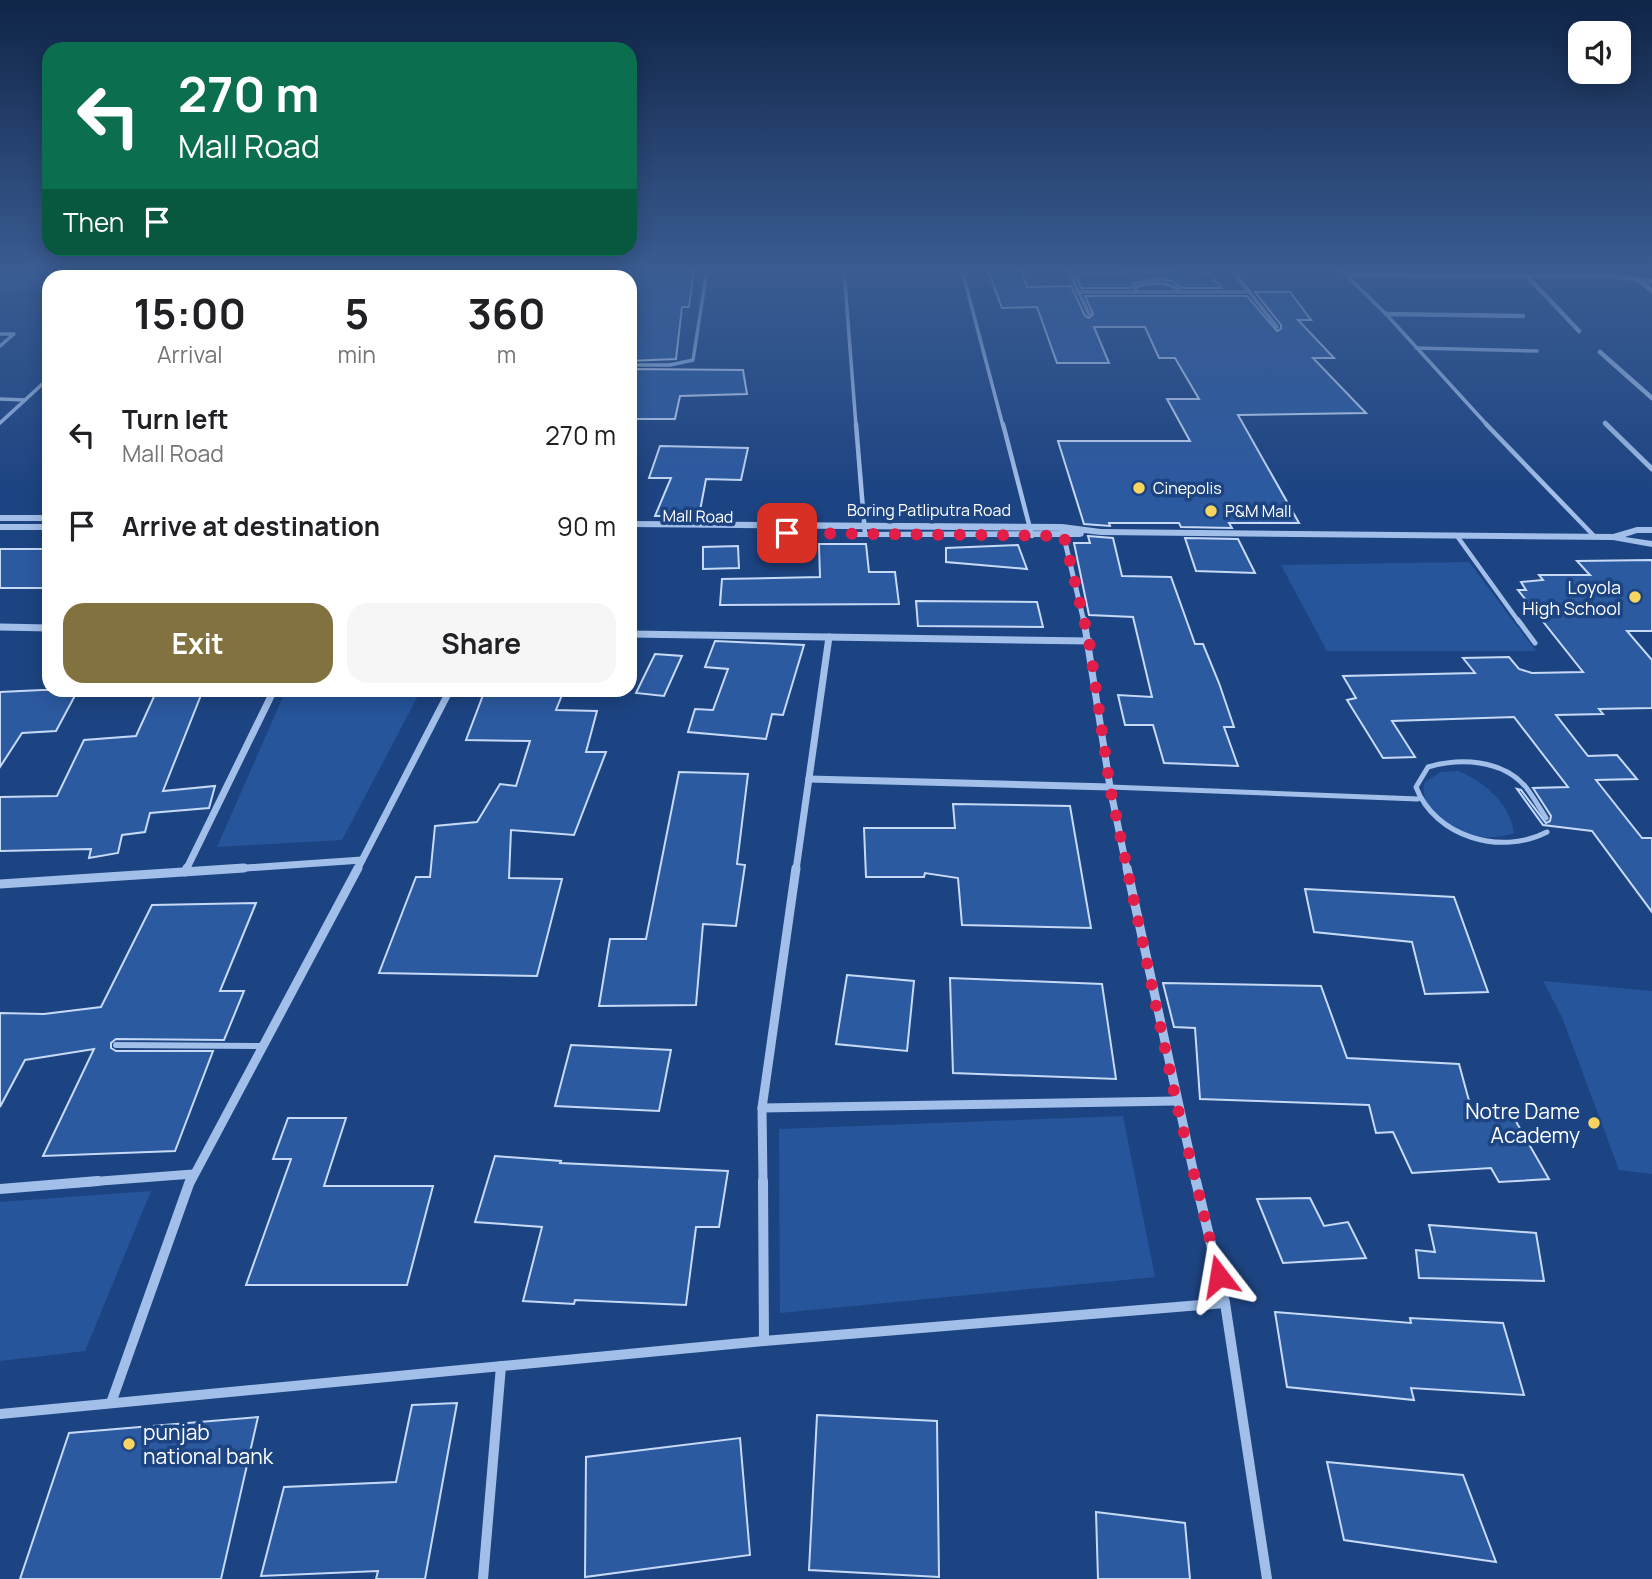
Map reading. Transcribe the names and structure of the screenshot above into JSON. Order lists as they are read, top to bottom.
{
  "streets": {
    "street": ["Mall Road"]
  },
  "places": [
    "Cinepolis",
    "P&M Mall",
    "Loyola High School",
    "Notre Dame Academy",
    "punjab national bank"
  ],
  "page": {
    "turn": ["270 m", "Mall Road"],
    "then": "Then",
    "eta": [
      "15:00",
      "Arrival",
      "5",
      "min",
      "360",
      "m"
    ],
    "list": [
      {
        "name": "Turn left",
        "note": "Mall Road",
        "value": "270 m"
      },
      {
        "name": "Arrive at destination",
        "value": "90 m"
      }
    ],
    "buttons": ["Exit", "Share"]
  }
}
